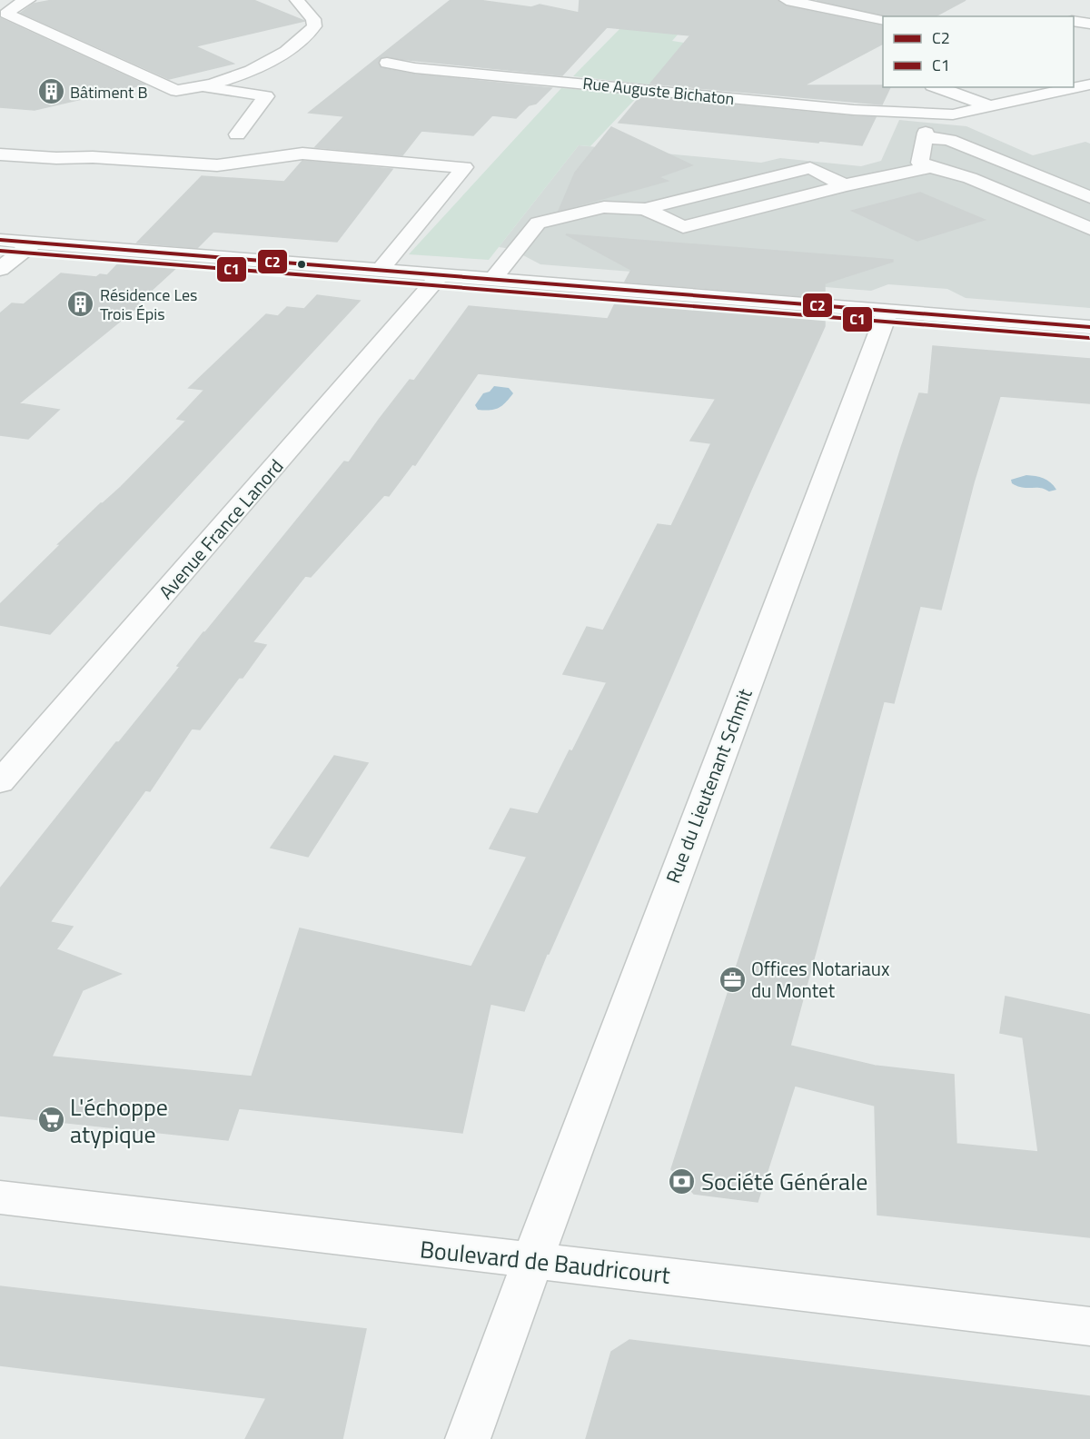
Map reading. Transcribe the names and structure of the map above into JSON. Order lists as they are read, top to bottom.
{
  "streets": {
    "street": [
      "Rue Auguste Bichaton",
      "Avenue France Lanord",
      "Rue du Lieutenant Schmit",
      "Boulevard de Baudricourt"
    ]
  },
  "crossings": [
    ["Rue du Lieutenant Schmit", "Boulevard de Baudricourt"]
  ],
  "places": {
    "building": ["Bâtiment B", "Résidence Les Trois Épis"],
    "office": ["Offices Notariaux du Montet"],
    "supermarket": ["L'échoppe atypique"],
    "bank": ["Société Générale"]
  },
  "lines": ["transit line C2", "transit line C1"],
  "legend": ["C2", "C1"]
}
